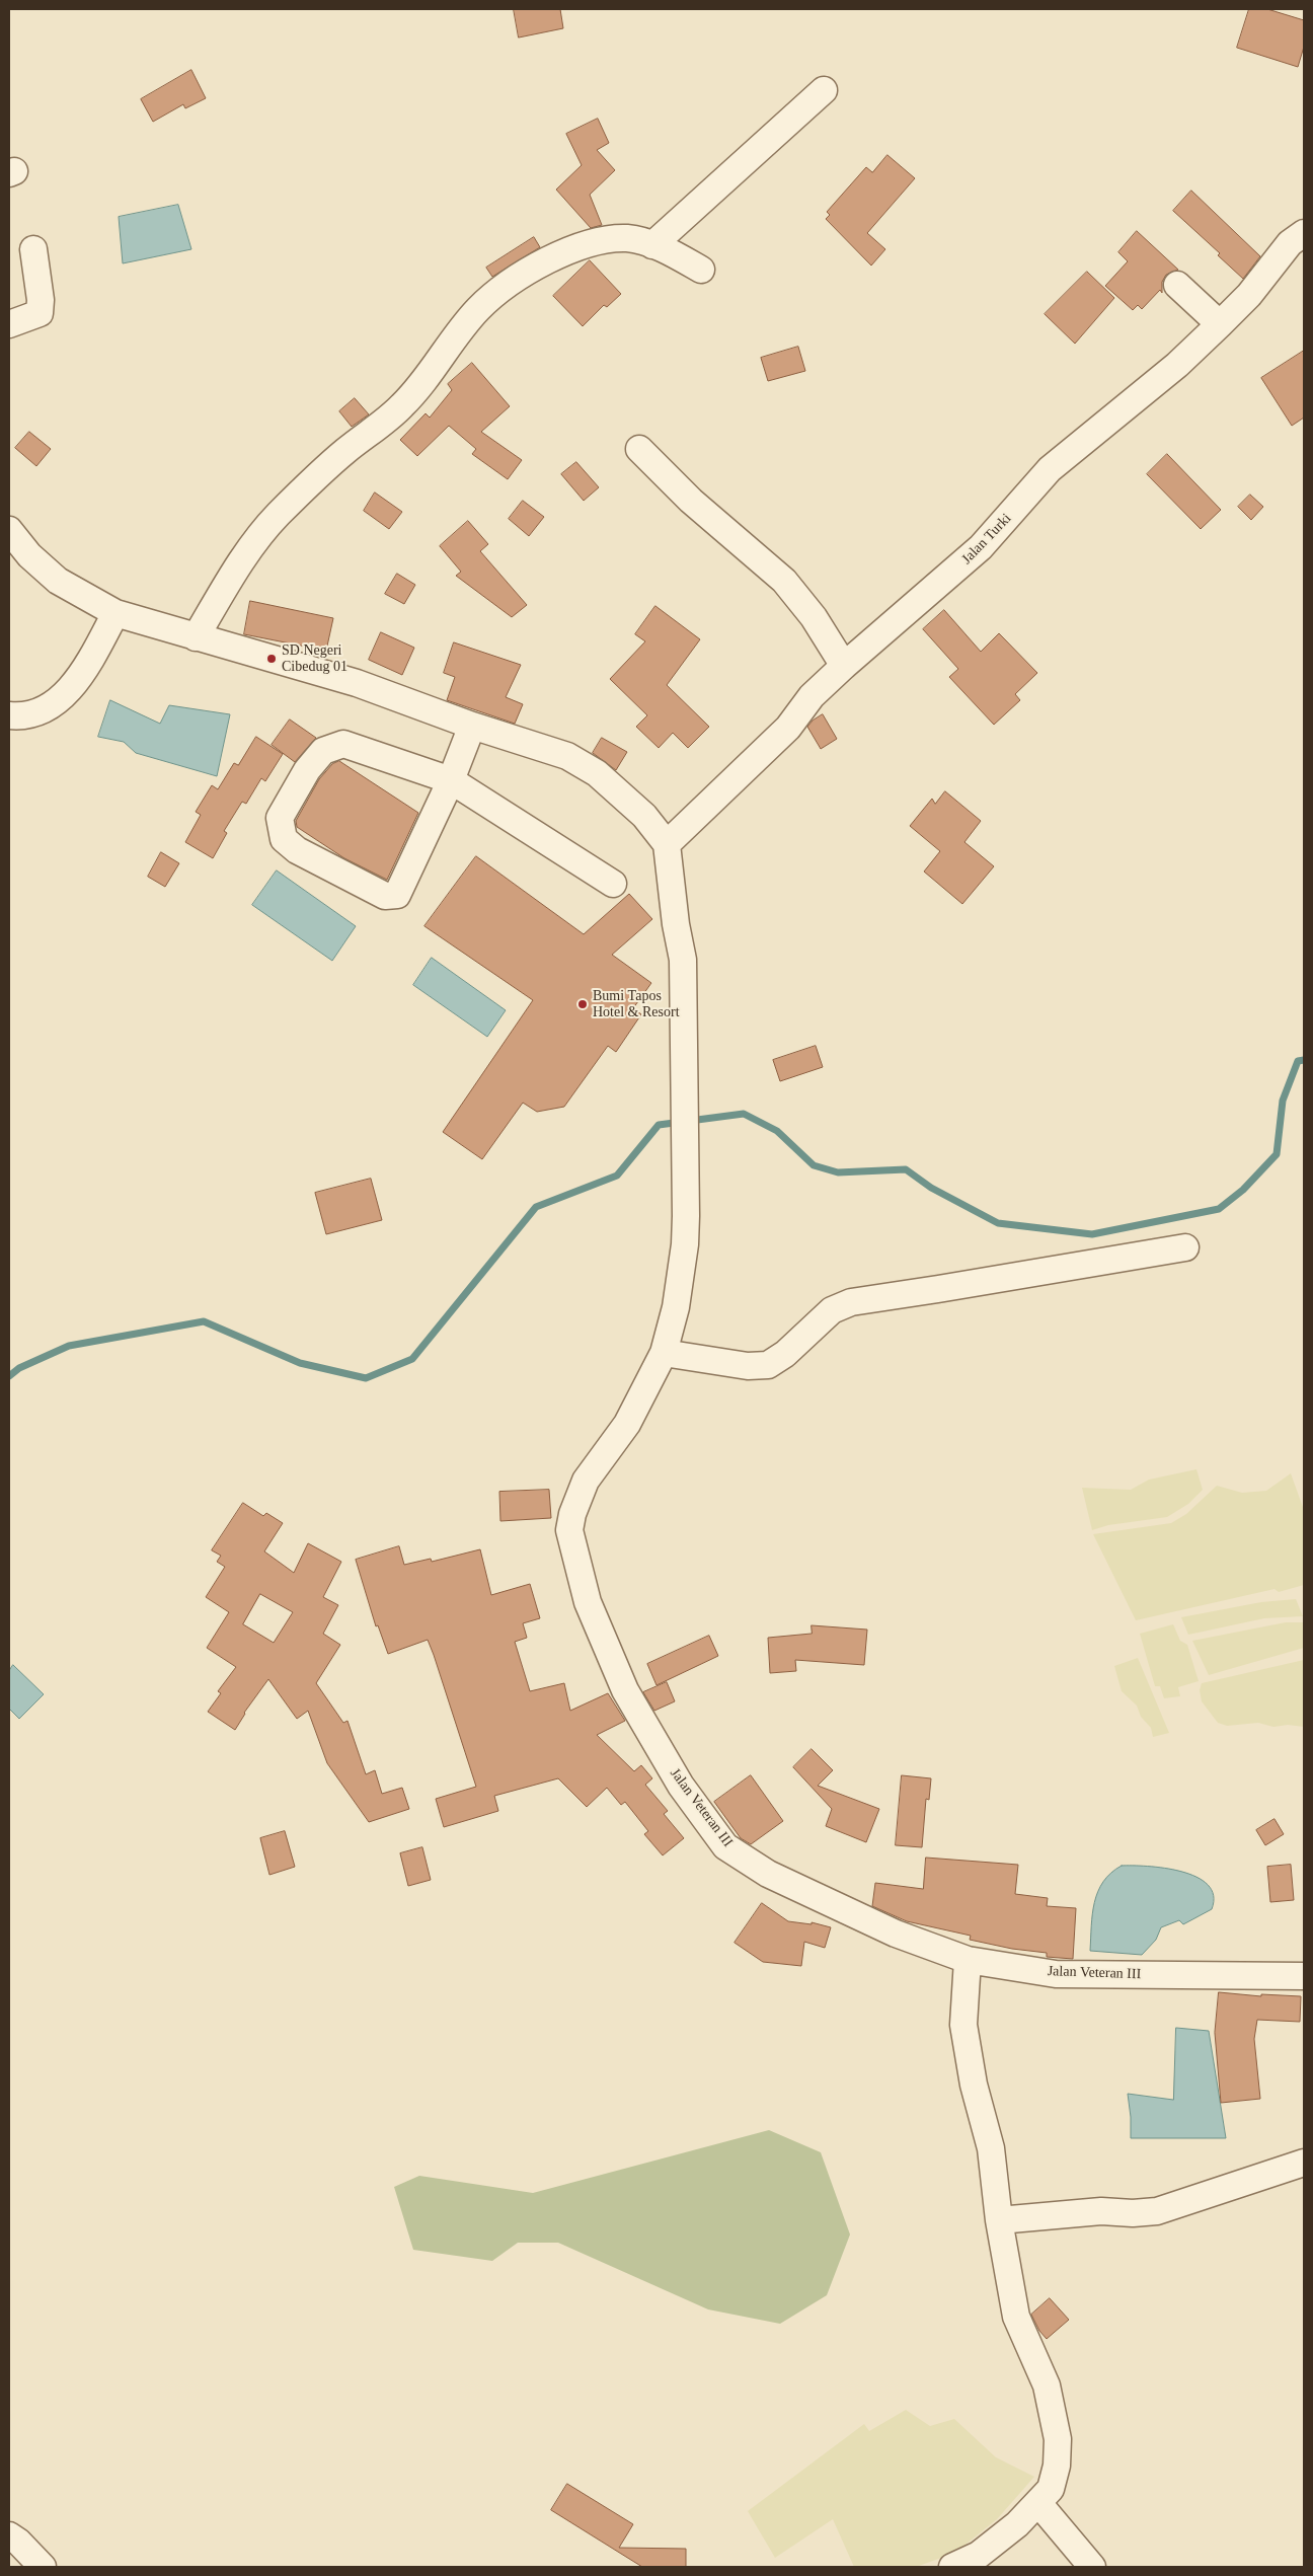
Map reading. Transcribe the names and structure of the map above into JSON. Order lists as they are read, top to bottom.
{
  "streets": {
    "street": ["Jalan Turki", "Jalan Veteran III"]
  },
  "crossings": [
    ["Jalan Turki", "Jalan Veteran III"]
  ],
  "places": ["SD Negeri Cibedug 01", "Bumi Tapos Hotel & Resort"]
}
